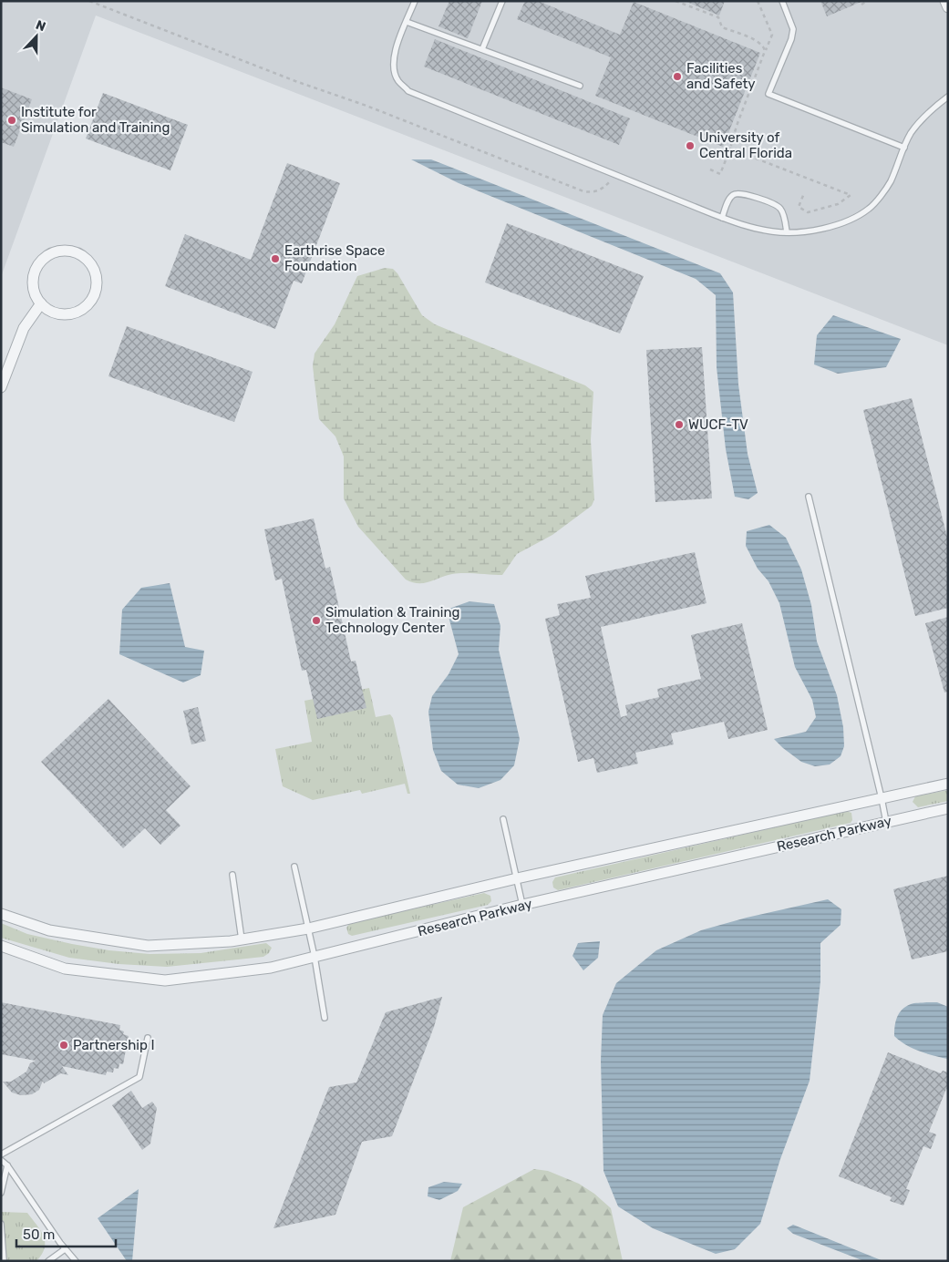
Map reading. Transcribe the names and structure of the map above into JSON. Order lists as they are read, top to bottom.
{
  "streets": {
    "street": ["Research Parkway"]
  },
  "places": [
    "Facilities and Safety",
    "Institute for Simulation and Training",
    "University of Central Florida",
    "Earthrise Space Foundation",
    "WUCF-TV",
    "Simulation & Training Technology Center",
    "Partnership I"
  ],
  "scale_bar": "50 m",
  "north": "top"
}
